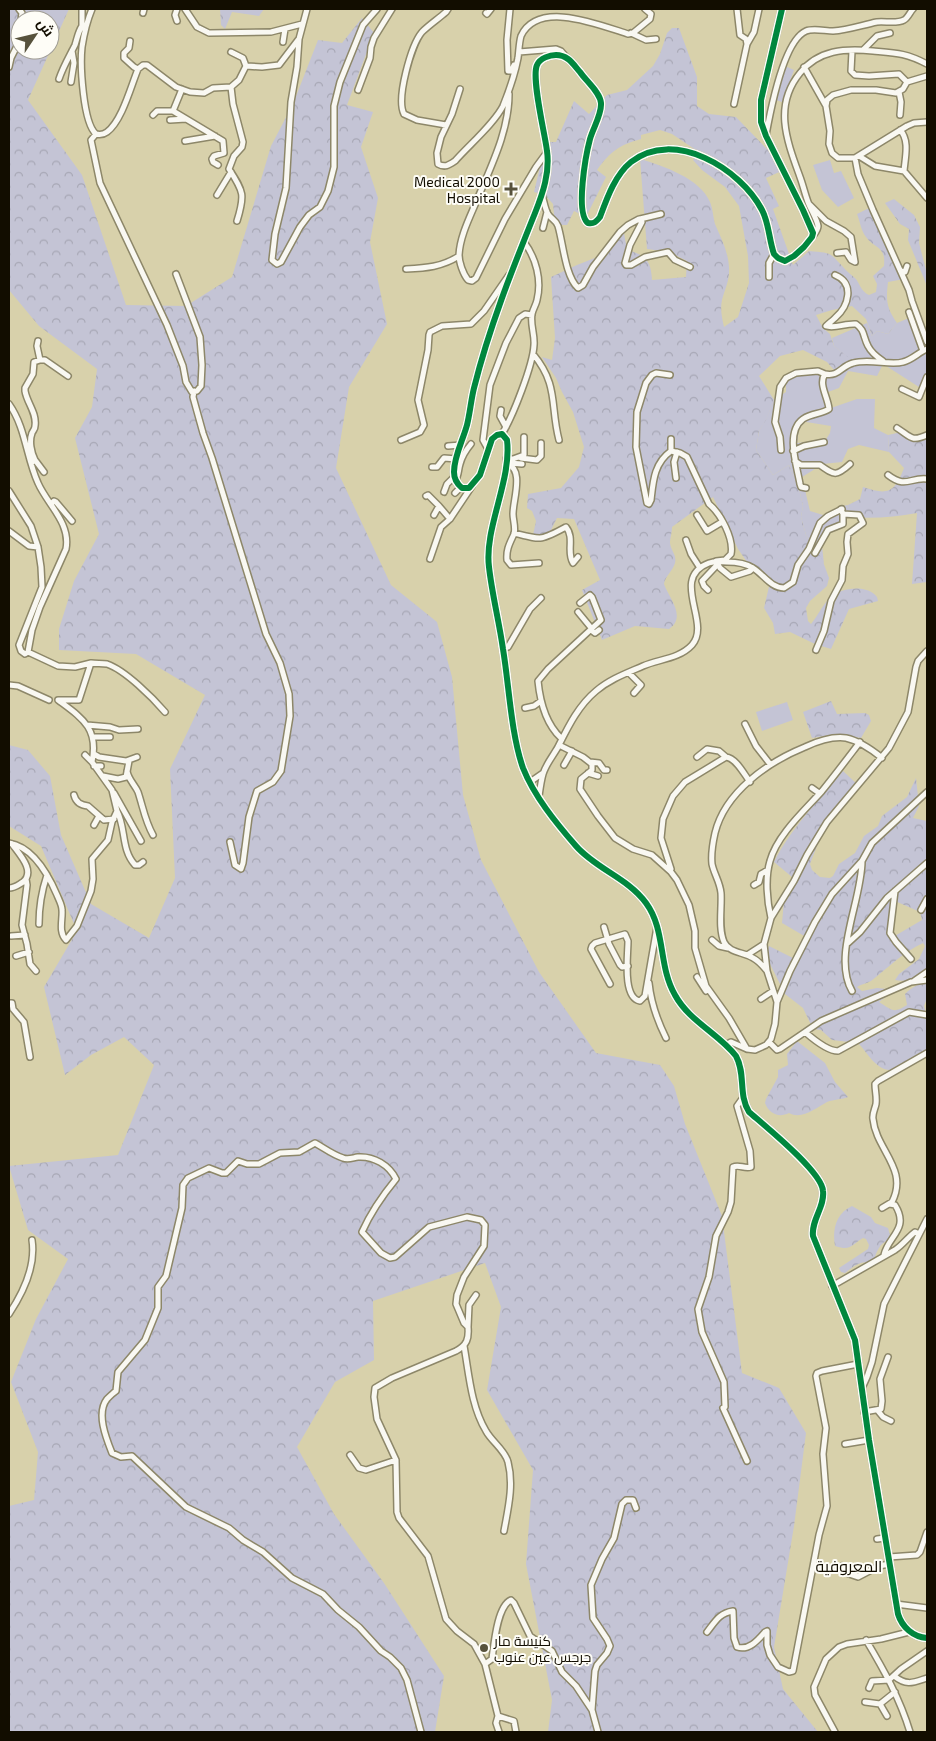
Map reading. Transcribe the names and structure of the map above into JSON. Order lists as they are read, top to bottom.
{
  "districts": ["المعروفية"],
  "places": {
    "health": ["Medical 2000 Hospital"],
    "other": ["كنيسة مار جرجس عين عنوب"]
  },
  "north": "top right"
}
